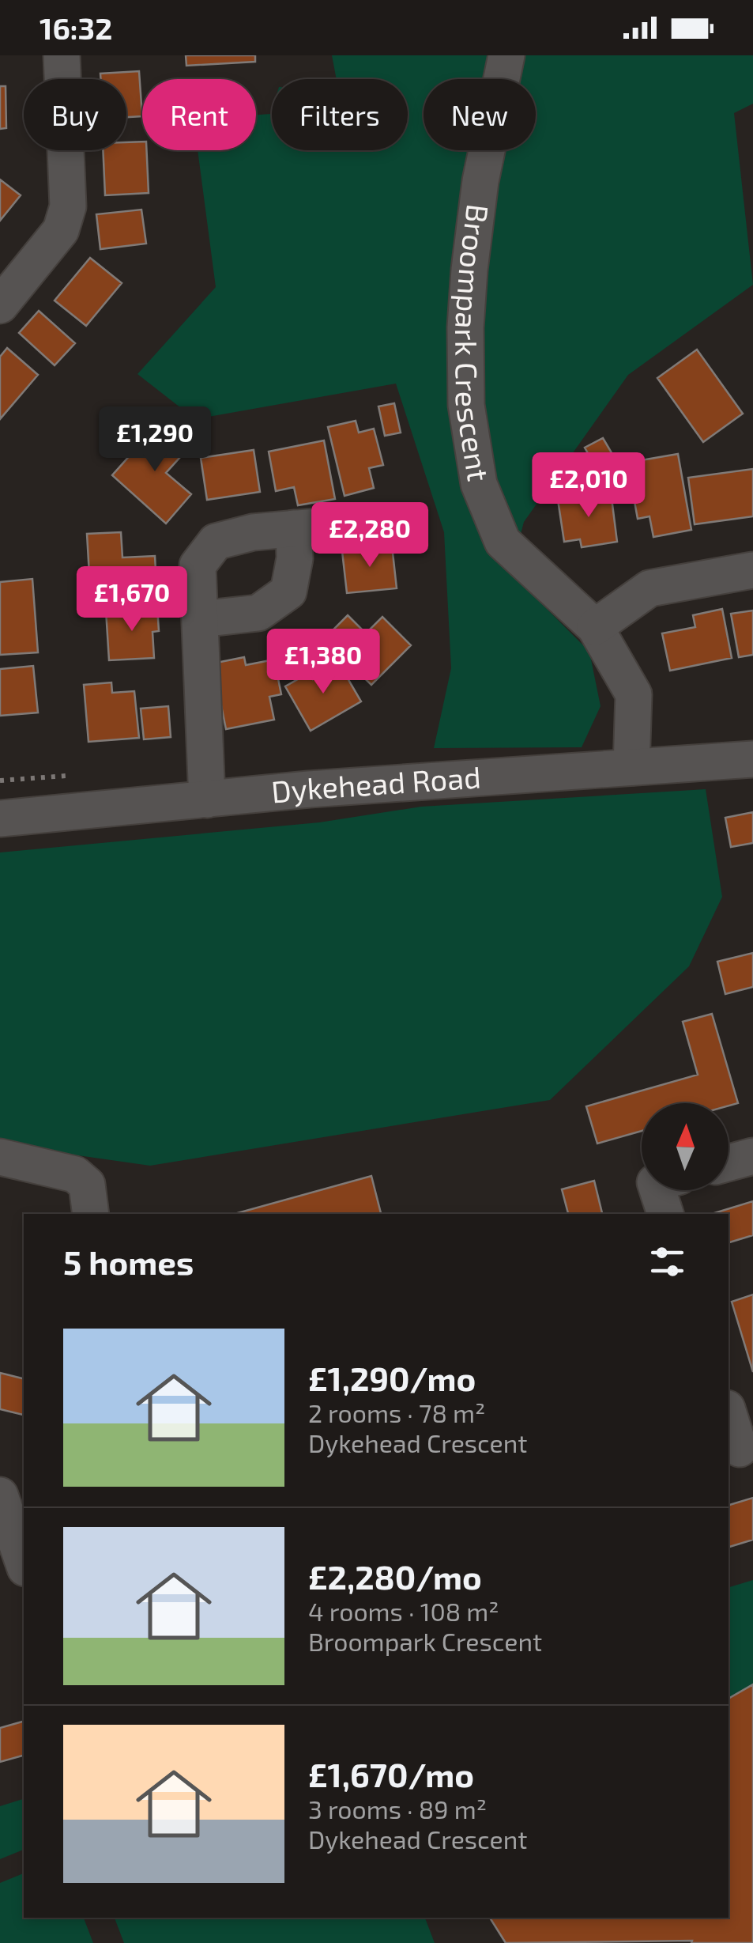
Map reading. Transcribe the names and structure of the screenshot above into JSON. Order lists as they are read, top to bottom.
{
  "streets": {
    "street": ["Broompark Crescent", "Dykehead Road"]
  },
  "crossings": [
    ["Broompark Crescent", "Dykehead Road"]
  ],
  "north": "top",
  "page": {
    "status": "16:32",
    "chip": [
      "Buy",
      "Rent",
      "Filters",
      "New"
    ],
    "price": [
      "£1,290",
      "£2,010",
      "£2,280",
      "£1,670",
      "£1,380"
    ],
    "heading": "5 homes",
    "list": [
      {
        "name": "£1,290/mo",
        "note": "2 rooms · 78 m² · Dykehead Crescent"
      },
      {
        "name": "£2,280/mo",
        "note": "4 rooms · 108 m² · Broompark Crescent"
      },
      {
        "name": "£1,670/mo",
        "note": "3 rooms · 89 m² · Dykehead Crescent"
      }
    ]
  }
}
